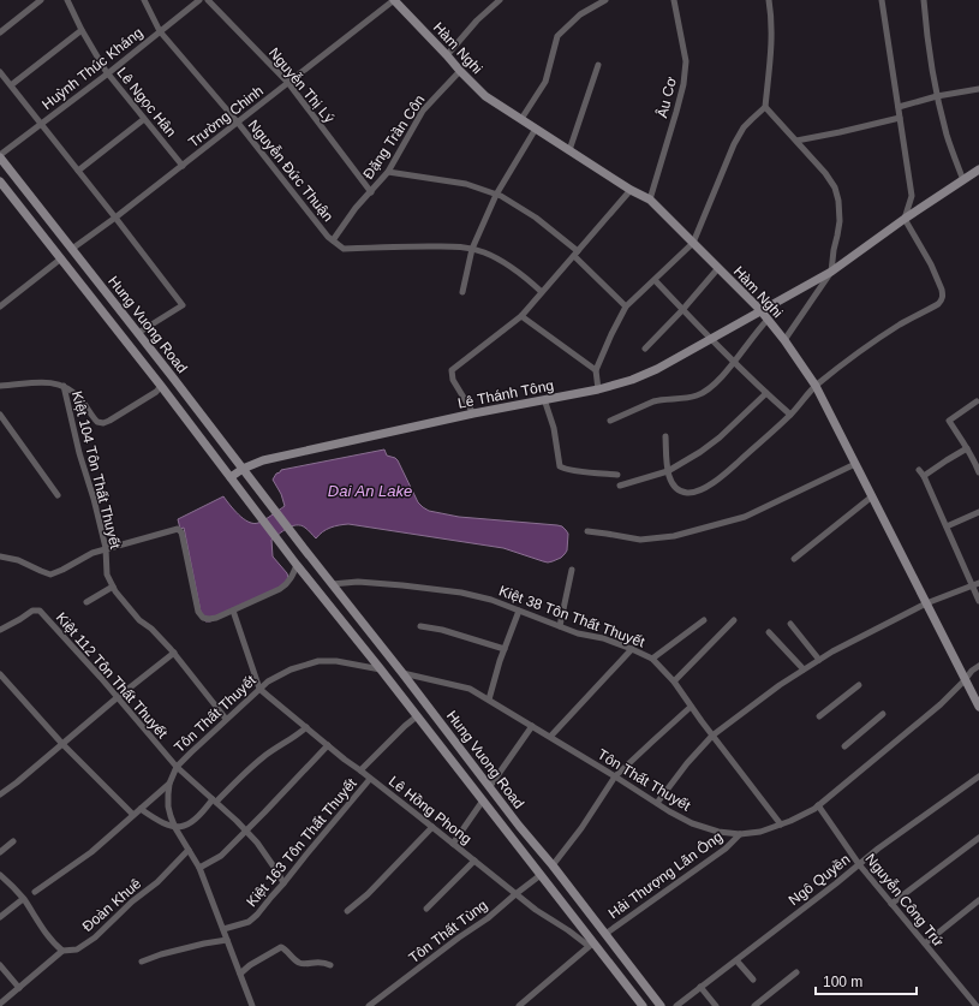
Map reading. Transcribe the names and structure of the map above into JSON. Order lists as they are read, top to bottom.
{
  "streets": {
    "main road": ["Hàm Nghi", "Hung Vuong Road", "Lê Thánh Tông"],
    "street": [
      "Huỳnh Thúc Kháng",
      "Nguyễn Thị Lý",
      "Âu Cơ",
      "Lê Ngọc Hân",
      "Trường Chinh",
      "Đặng Trần Côn",
      "Nguyễn Đức Thuận",
      "Kiệt 104 Tôn Thất Thuyết",
      "Kiệt 38 Tôn Thất Thuyết",
      "Kiệt 112 Tôn Thất Thuyết",
      "Tôn Thất Thuyết",
      "Lê Hồng Phong",
      "Kiệt 163 Tôn Thất Thuyết",
      "Hải Thượng Lãn Ông",
      "Ngô Quyền",
      "Nguyễn Công Trứ",
      "Đoàn Khuê",
      "Tôn Thất Tùng"
    ]
  },
  "crossings": [
    ["Hàm Nghi", "Âu Cơ"],
    ["Hàm Nghi", "Trường Chinh"],
    ["Hàm Nghi", "Đặng Trần Côn"],
    ["Hàm Nghi", "Lê Thánh Tông"],
    ["Hàm Nghi", "Tôn Thất Thuyết"],
    ["Huỳnh Thúc Kháng", "Lê Ngọc Hân"],
    ["Huỳnh Thúc Kháng", "Nguyễn Đức Thuận"],
    ["Huỳnh Thúc Kháng", "Hung Vuong Road"],
    ["Nguyễn Thị Lý", "Trường Chinh"],
    ["Nguyễn Thị Lý", "Đặng Trần Côn"],
    ["Lê Ngọc Hân", "Trường Chinh"],
    ["Trường Chinh", "Nguyễn Đức Thuận"],
    ["Trường Chinh", "Hung Vuong Road"],
    ["Đặng Trần Côn", "Nguyễn Đức Thuận"],
    ["Hung Vuong Road", "Lê Thánh Tông"],
    ["Hung Vuong Road", "Kiệt 38 Tôn Thất Thuyết"],
    ["Hung Vuong Road", "Tôn Thất Thuyết"],
    ["Hung Vuong Road", "Lê Hồng Phong"],
    ["Hung Vuong Road", "Hải Thượng Lãn Ông"],
    ["Hung Vuong Road", "Tôn Thất Tùng"],
    ["Kiệt 104 Tôn Thất Thuyết", "Tôn Thất Thuyết"],
    ["Kiệt 38 Tôn Thất Thuyết", "Tôn Thất Thuyết"],
    ["Kiệt 112 Tôn Thất Thuyết", "Tôn Thất Thuyết"],
    ["Kiệt 112 Tôn Thất Thuyết", "Kiệt 163 Tôn Thất Thuyết"],
    ["Tôn Thất Thuyết", "Lê Hồng Phong"],
    ["Tôn Thất Thuyết", "Kiệt 163 Tôn Thất Thuyết"],
    ["Tôn Thất Thuyết", "Hải Thượng Lãn Ông"],
    ["Tôn Thất Thuyết", "Nguyễn Công Trứ"],
    ["Tôn Thất Thuyết", "Đoàn Khuê"],
    ["Lê Hồng Phong", "Kiệt 163 Tôn Thất Thuyết"],
    ["Lê Hồng Phong", "Tôn Thất Tùng"],
    ["Ngô Quyền", "Nguyễn Công Trứ"]
  ],
  "water": ["Dai An Lake"],
  "scale_bar": "100 m"
}
